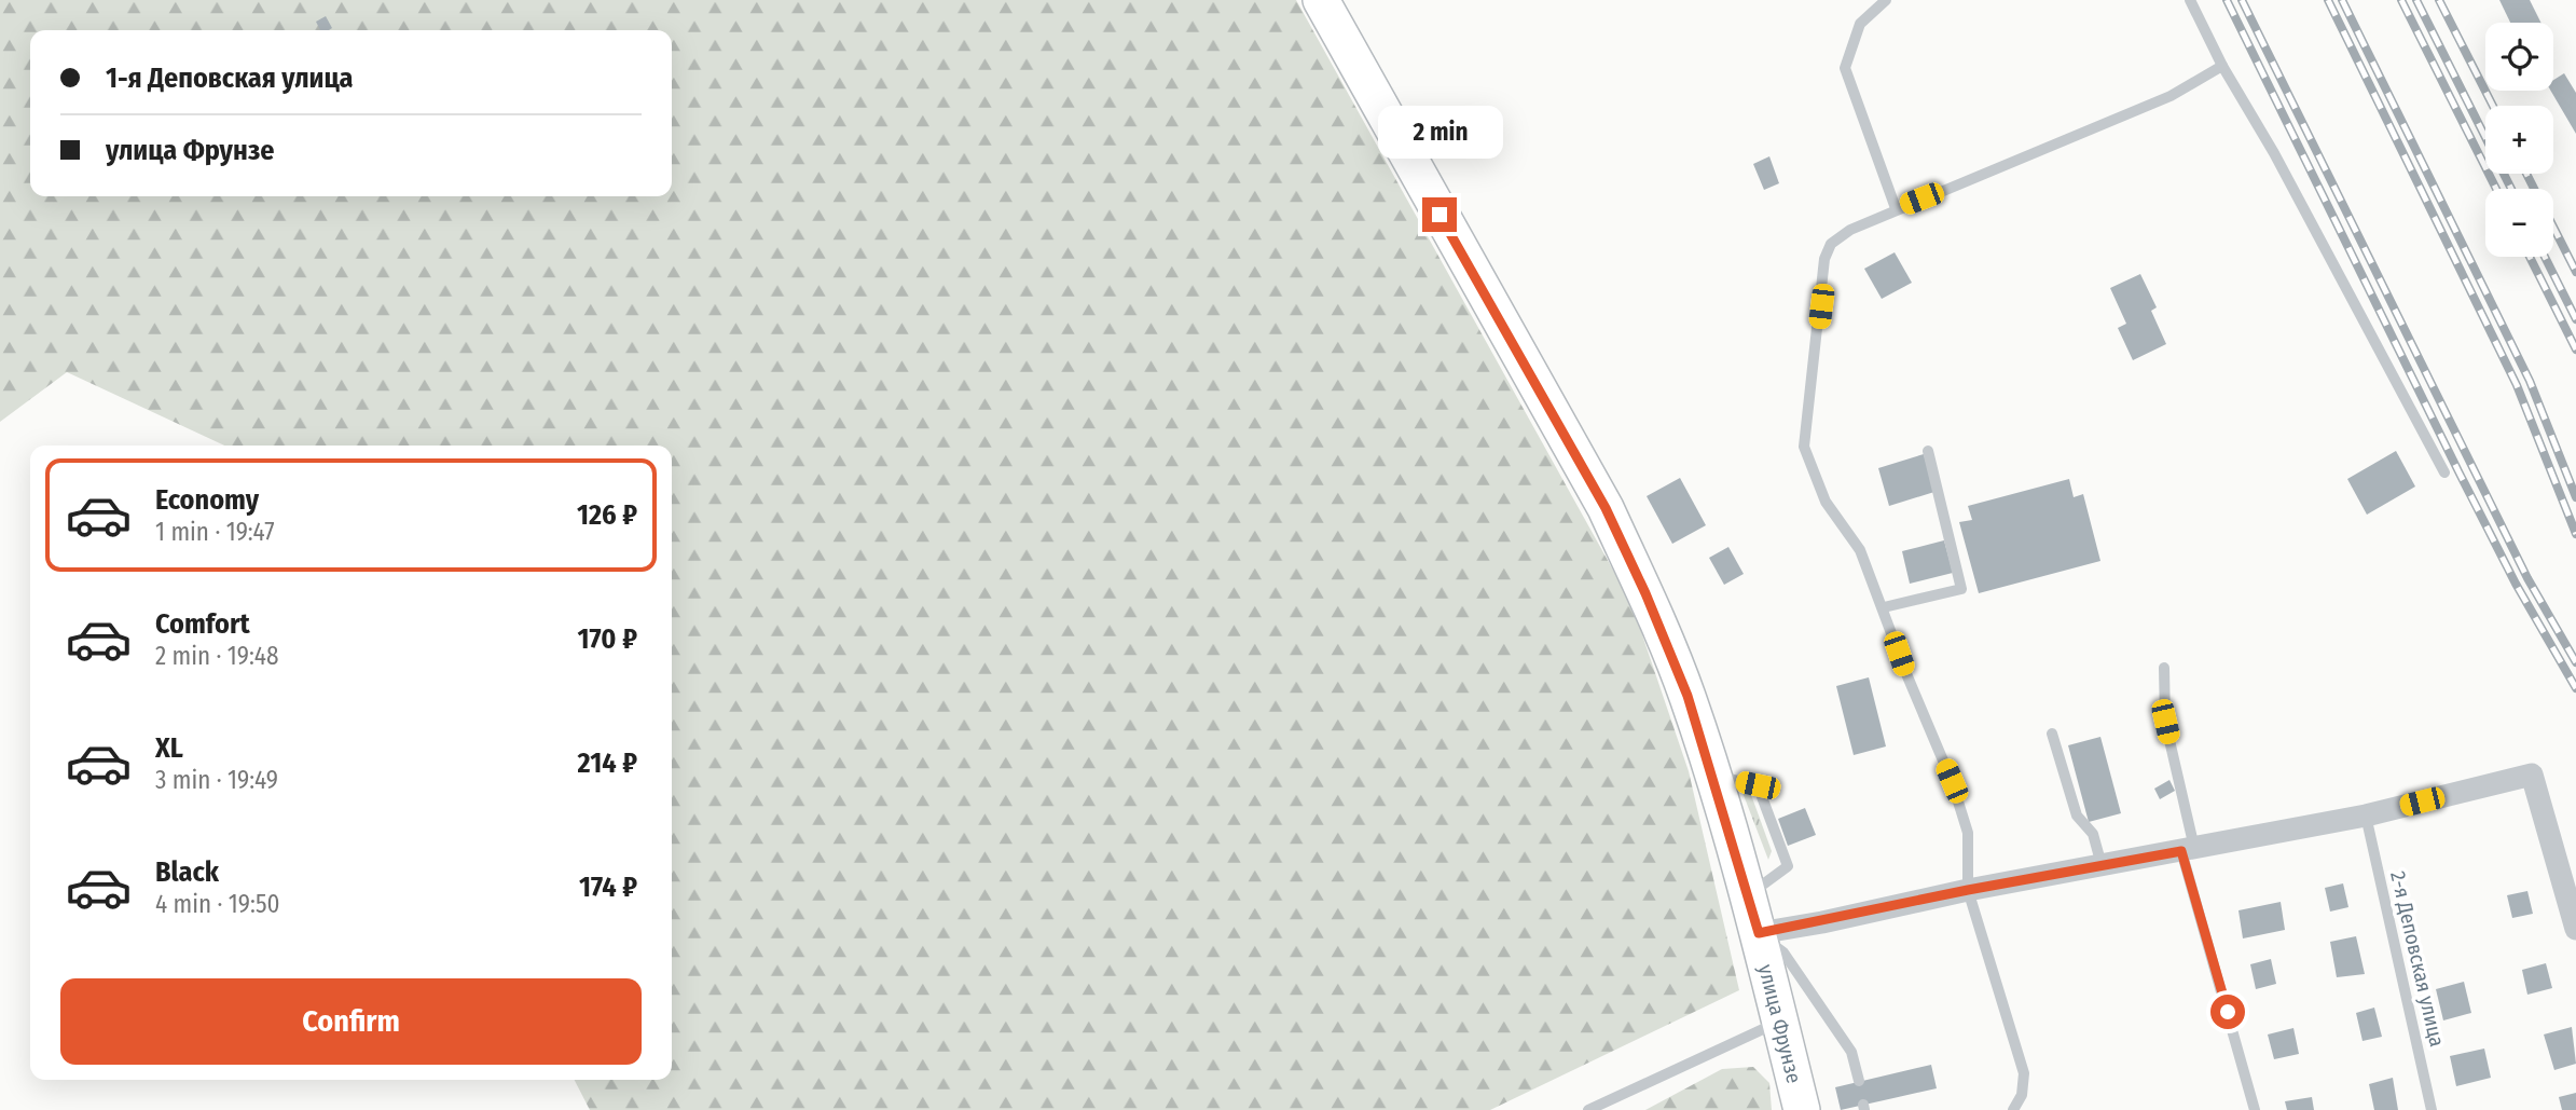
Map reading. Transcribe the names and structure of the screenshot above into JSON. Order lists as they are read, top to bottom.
{
  "streets": {
    "main road": ["улица Фрунзе"],
    "lane": ["2-я Деповская улица"]
  },
  "page": {
    "map_buttons": ["+", "−"],
    "banner": ["1-я Деповская улица", "улица Фрунзе"],
    "bubble": "2 min",
    "list": [
      {
        "name": "Economy",
        "note": "1 min · 19:47",
        "value": "126 ₽"
      },
      {
        "name": "Comfort",
        "note": "2 min · 19:48",
        "value": "170 ₽"
      },
      {
        "name": "XL",
        "note": "3 min · 19:49",
        "value": "214 ₽"
      },
      {
        "name": "Black",
        "note": "4 min · 19:50",
        "value": "174 ₽"
      }
    ],
    "buttons": "Confirm"
  }
}
